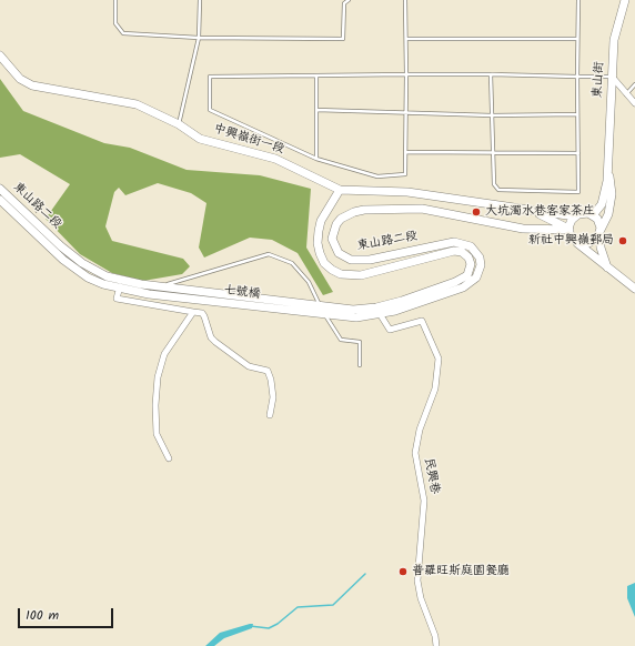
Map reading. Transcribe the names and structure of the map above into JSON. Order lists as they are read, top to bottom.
{
  "streets": {
    "main road": [
      "東山街",
      "中興嶺街一段",
      "東山路二段",
      "七號橋"
    ],
    "street": ["民興巷"]
  },
  "crossings": [
    ["東山街", "中興嶺街一段"],
    ["東山街", "東山路二段"],
    ["中興嶺街一段", "東山路二段"],
    ["東山路二段", "七號橋"],
    ["東山路二段", "民興巷"]
  ],
  "places": ["大坑濁水巷客家茶庄", "新社中興嶺郵局", "普羅旺斯庭園餐廳"],
  "scale_bar": "100 m"
}
